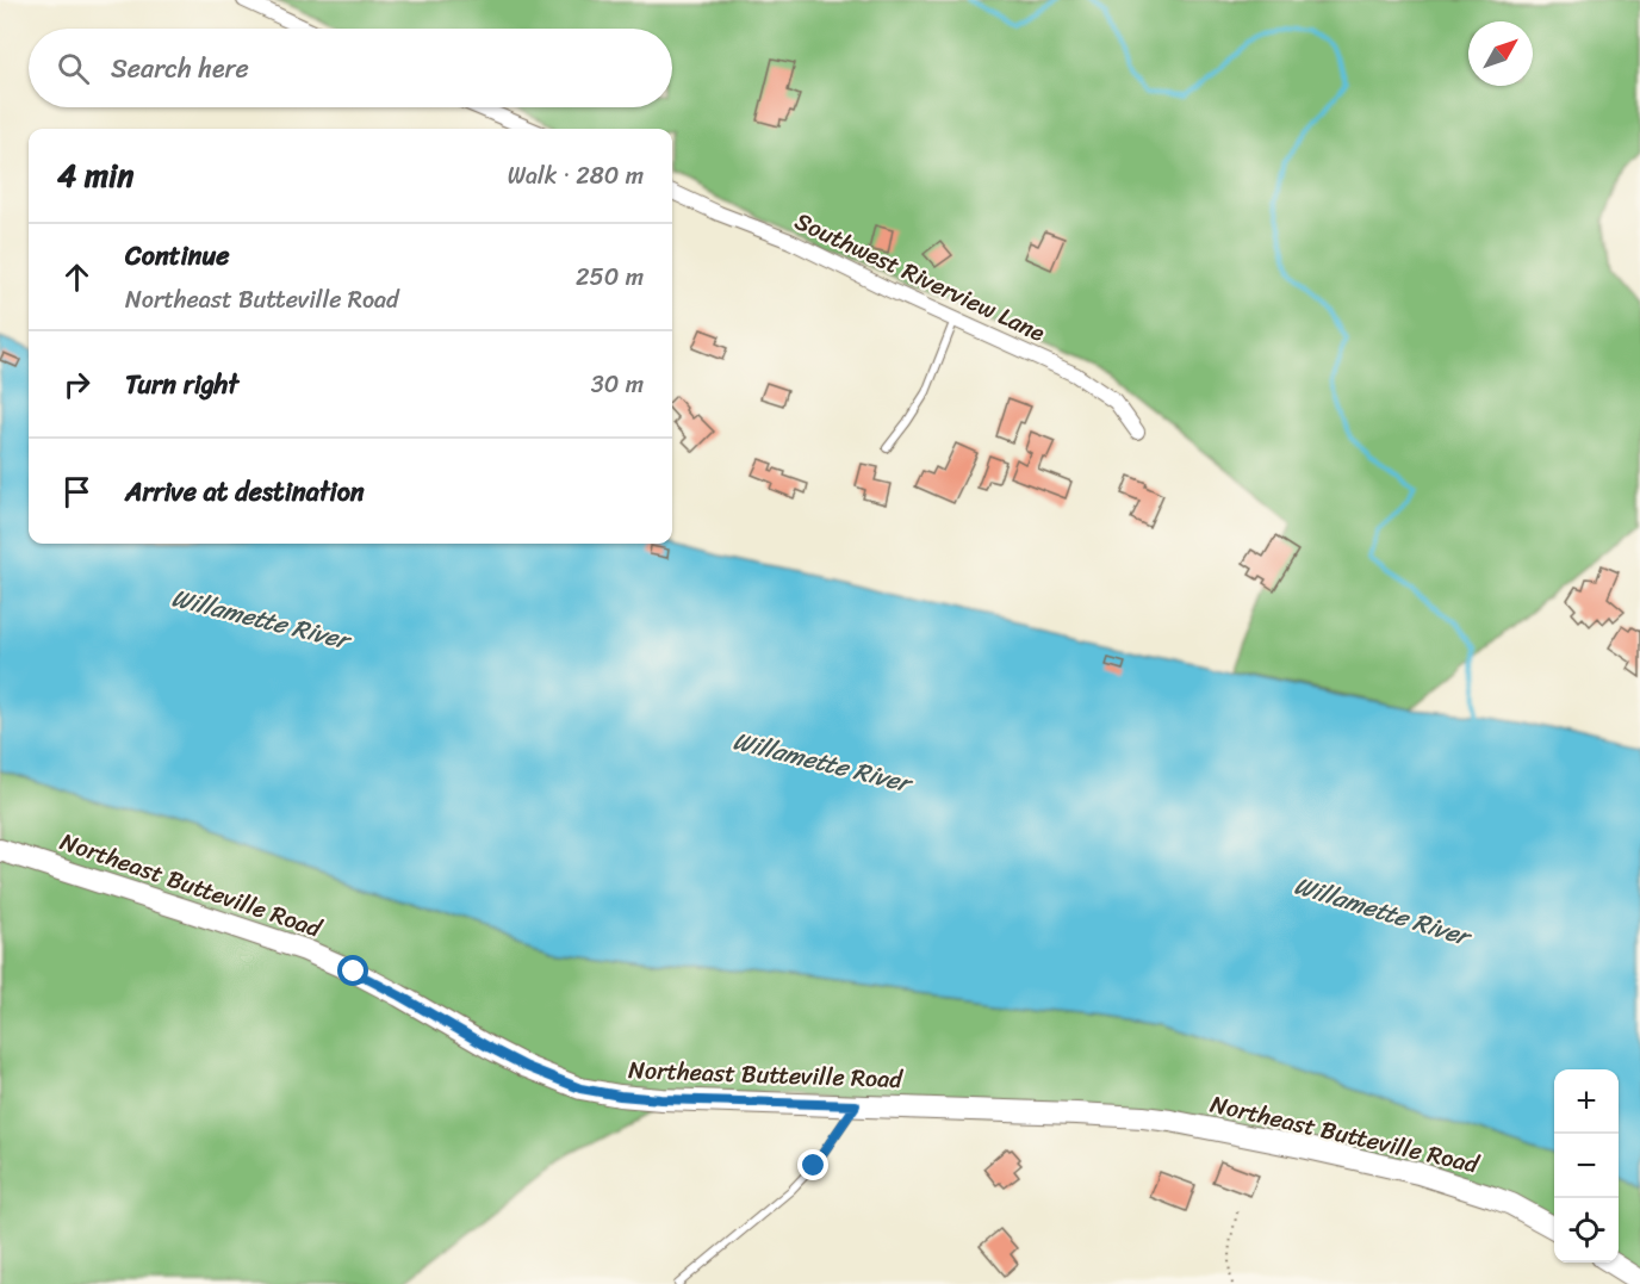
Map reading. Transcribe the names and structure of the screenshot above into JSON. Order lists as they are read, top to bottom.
{
  "streets": {
    "street": ["Southwest Riverview Lane", "Northeast Butteville Road"]
  },
  "water": ["Willamette River"],
  "north": "top right",
  "page": {
    "search": "Search here",
    "heading": ["4 min", "Walk · 280 m"],
    "list": [
      ["Continue", "Northeast Butteville Road", "250 m"],
      ["Turn right", "30 m"],
      "Arrive at destination"
    ],
    "map_buttons": ["+", "−"]
  }
}
